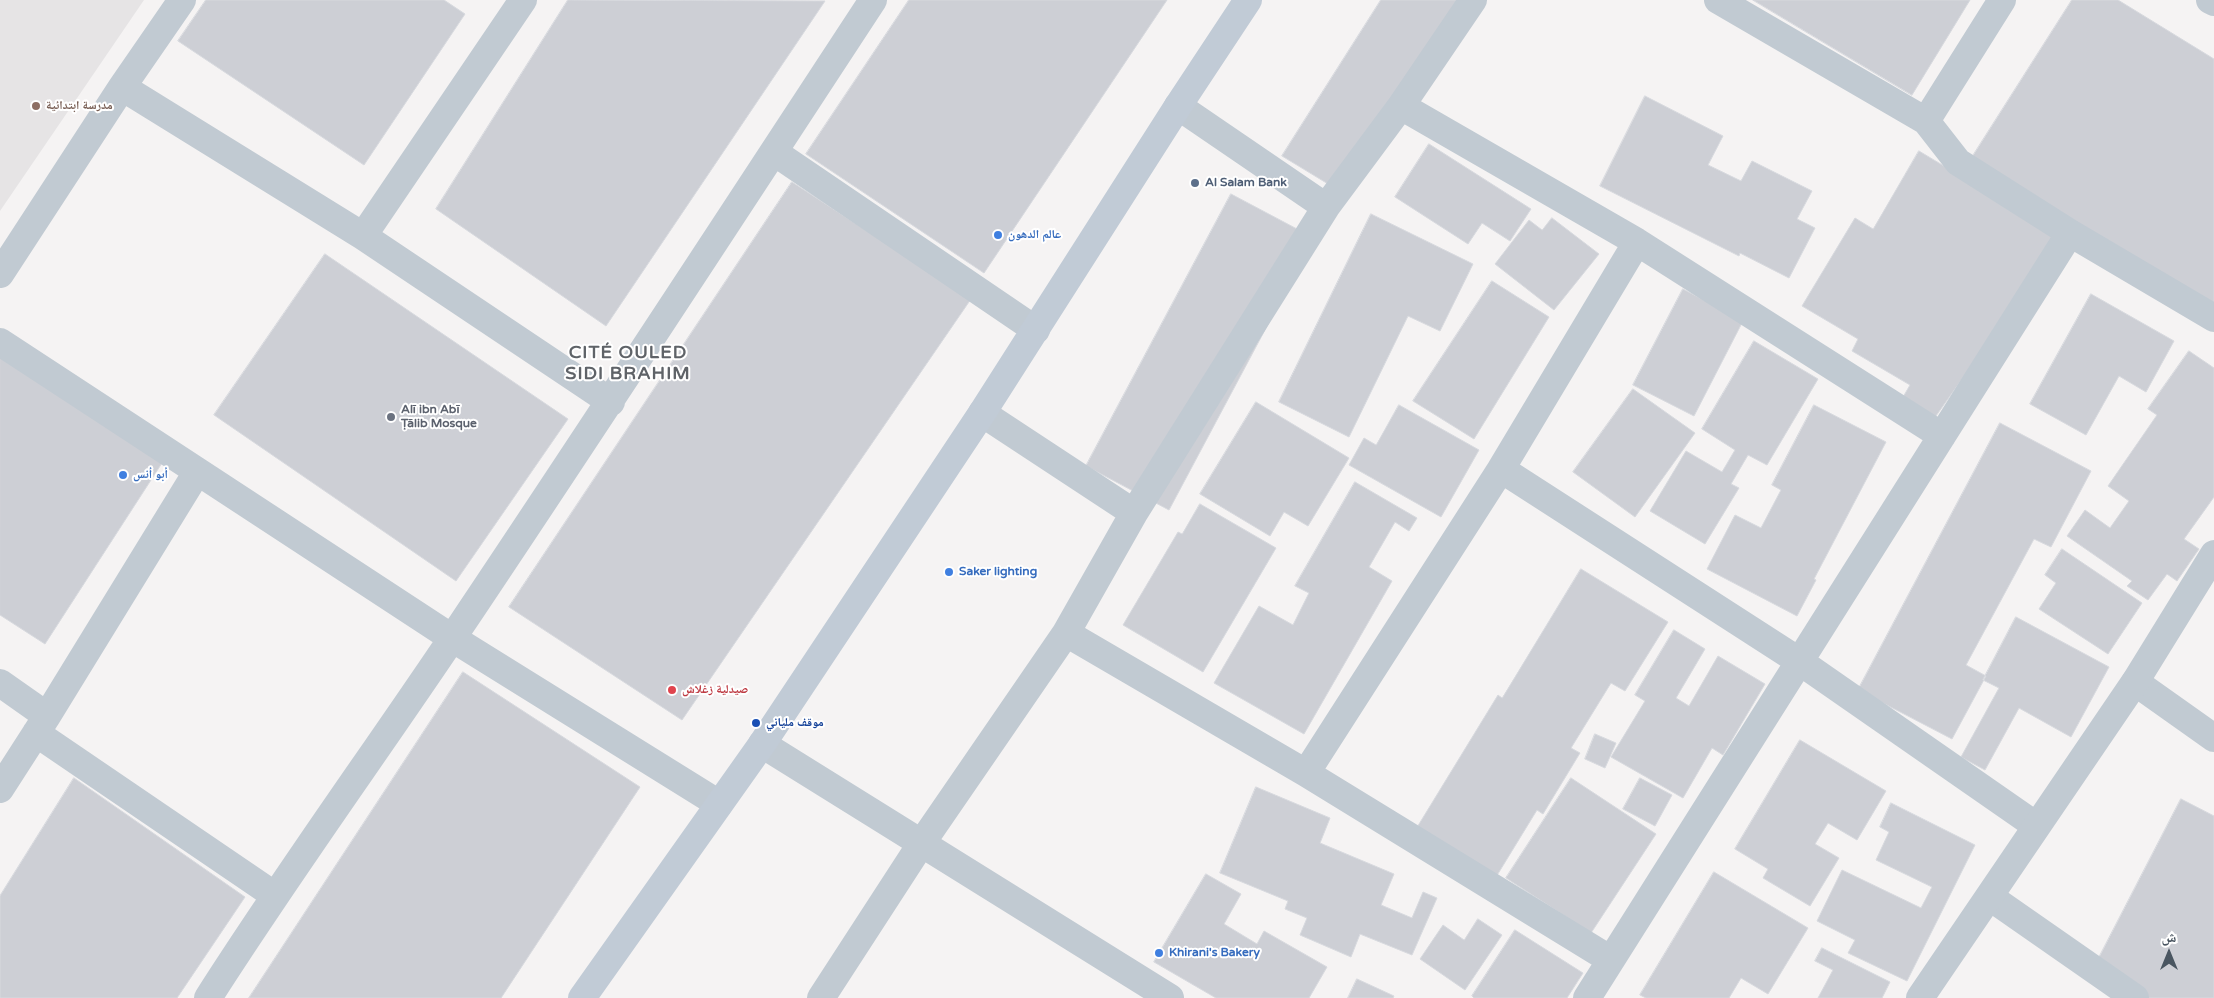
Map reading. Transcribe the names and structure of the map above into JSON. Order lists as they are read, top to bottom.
{
  "districts": ["CITÉ OULED SIDI BRAHIM"],
  "places": [
    "مدرسة ابتدائية",
    "Al Salam Bank",
    "عالم الدهون",
    "Alī ibn Abī Ṭālib Mosque",
    "أبو أنس",
    "Saker lighting",
    "صيدلية زغلاش",
    "موقف ملياني",
    "Khirani's Bakery"
  ],
  "north": "top"
}
